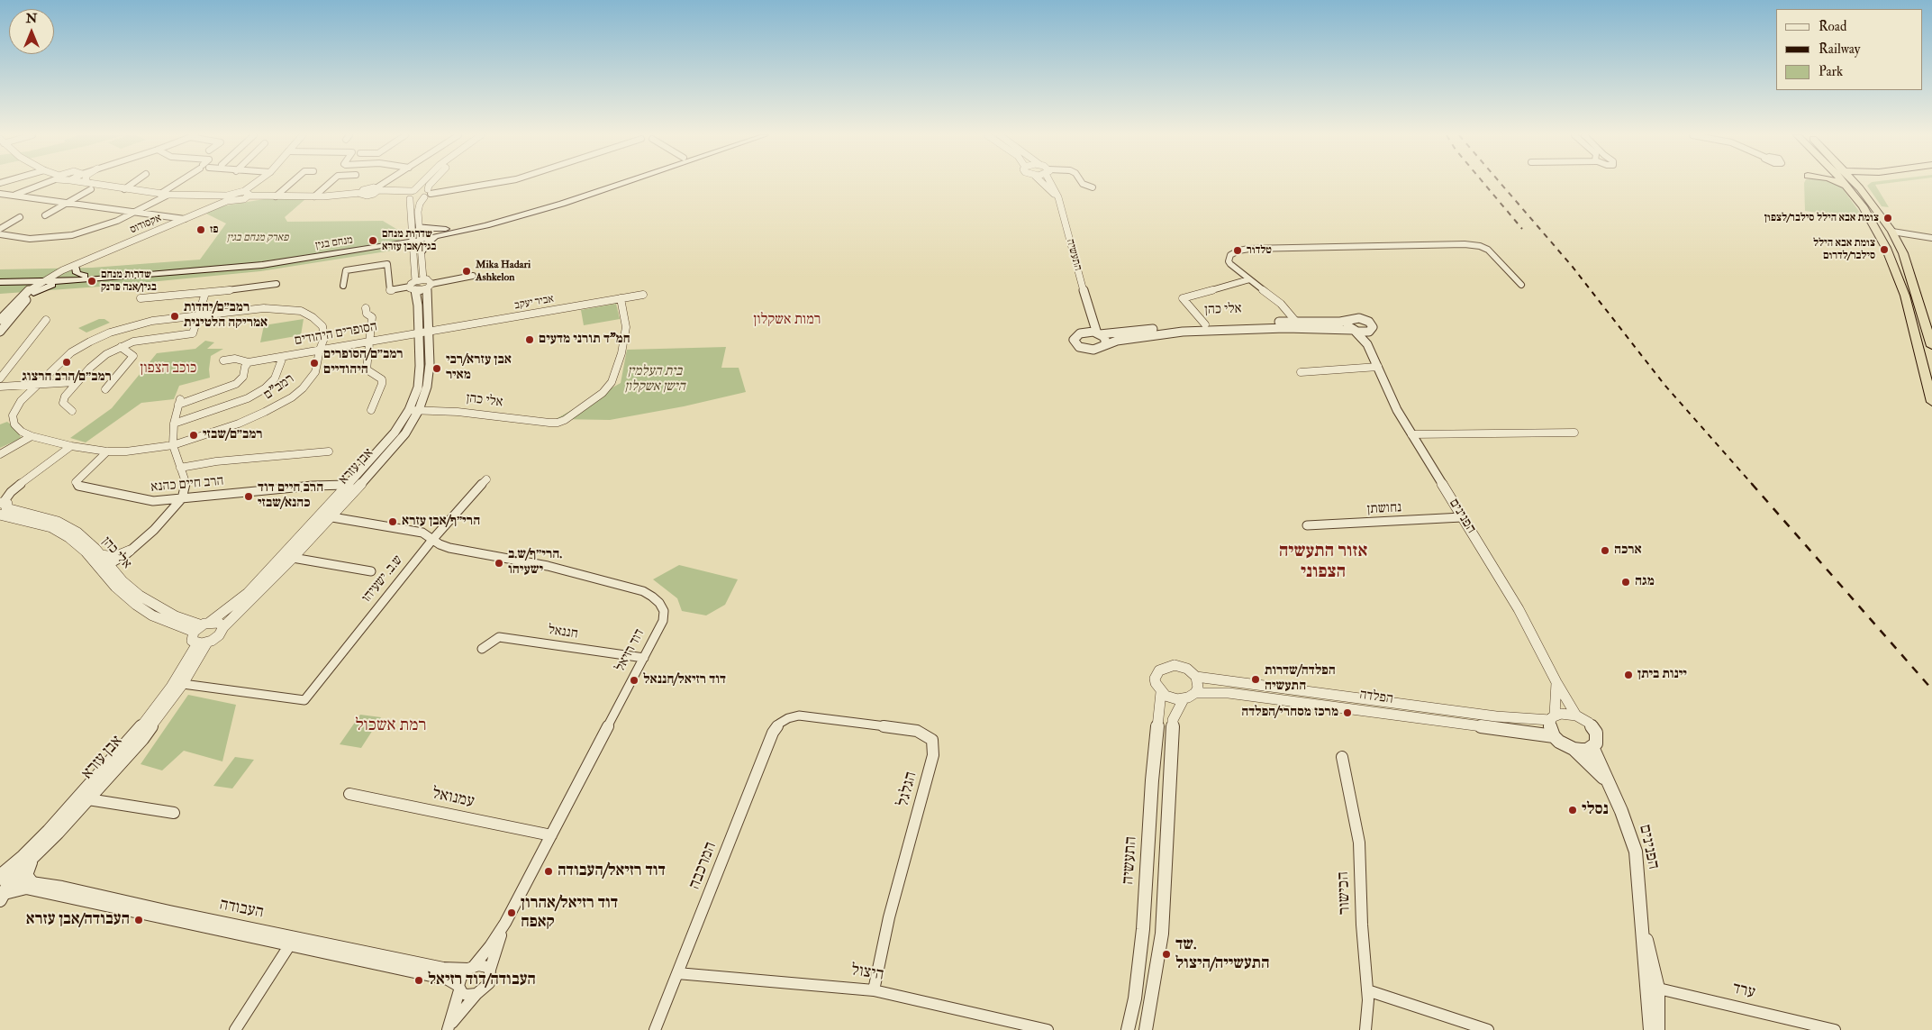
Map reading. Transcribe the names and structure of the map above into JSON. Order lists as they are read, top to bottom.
{
  "streets": {
    "main road": ["מנחם בגין"],
    "street": [
      "אקסודוס",
      "התעשיה",
      "אביר יעקב",
      "אלי כהן",
      "הסופרים היהודים",
      "רמב\"ם",
      "אבן עזרא",
      "הרב חיים כהנא",
      "נחושתן",
      "הפנינים",
      "ש.ב. ישעיהו",
      "חננאל",
      "דוד רזיאל",
      "הפלדה",
      "הגלגל",
      "עמנואל",
      "המרכבה",
      "הכישור",
      "העבודה",
      "היצול",
      "ערד"
    ]
  },
  "crossings": [
    ["אקסודוס", "מנחם בגין"],
    ["מנחם בגין", "אבן עזרא"],
    ["התעשיה", "אלי כהן"],
    ["התעשיה", "הפלדה"],
    ["אביר יעקב", "הסופרים היהודים"],
    ["אביר יעקב", "אבן עזרא"],
    ["אלי כהן", "אבן עזרא"],
    ["אלי כהן", "הפנינים"],
    ["הסופרים היהודים", "רמב\"ם"],
    ["הסופרים היהודים", "אבן עזרא"],
    ["רמב\"ם", "הרב חיים כהנא"],
    ["אבן עזרא", "הרב חיים כהנא"],
    ["אבן עזרא", "ש.ב. ישעיהו"],
    ["אבן עזרא", "העבודה"],
    ["נחושתן", "הפנינים"],
    ["הפנינים", "הפלדה"],
    ["הפנינים", "ערד"],
    ["ש.ב. ישעיהו", "דוד רזיאל"],
    ["חננאל", "דוד רזיאל"],
    ["דוד רזיאל", "עמנואל"],
    ["דוד רזיאל", "העבודה"],
    ["הגלגל", "המרכבה"],
    ["הגלגל", "היצול"],
    ["המרכבה", "היצול"]
  ],
  "districts": [
    "רמות אשקלון",
    "כוכב הצפון",
    "אזור התעשיה הצפוני",
    "רמת אשכול"
  ],
  "parks": ["פארק מנחם בגין", "בית העלמין הישן אשקלון"],
  "places": [
    "צומת אבא הילל סילבר/לצפון",
    "פז",
    "שדרות מנחם בגין/אבן עזרא",
    "צומת אבא הילל סילבר/לדרום",
    "טלדור",
    "Mika Hadari Ashkelon",
    "שדרות מנחם בגין/אנה פרנק",
    "רמב״ם/יהדות אמריקה הלטינית",
    "חמ\"ד תורני מדעים",
    "רמב״ם/הרב הרצוג",
    "רמב״ם/הסופרים היהודיים",
    "אבן עזרא/רבי מאיר",
    "רמב״ם/שבזי",
    "הרב חיים דוד כהנא/שבזי",
    "הרי״ף/אבן עזרא",
    "ארכה",
    "הרי״ף/ש.ב. ישעיהו",
    "מגה",
    "יינות ביתן",
    "הפלדה/שדרות התעשיה",
    "דוד רזיאל/חננאל",
    "מרכז מסחרי/הפלדה",
    "נסלי",
    "דוד רזיאל/העבודה",
    "דוד רזיאל/אהרון קאפח",
    "העבודה/אבן עזרא",
    "שד. התעשייה/היצול",
    "העבודה/דוד רזיאל"
  ],
  "legend": ["Road", "Railway", "Park"],
  "north": "top"
}
